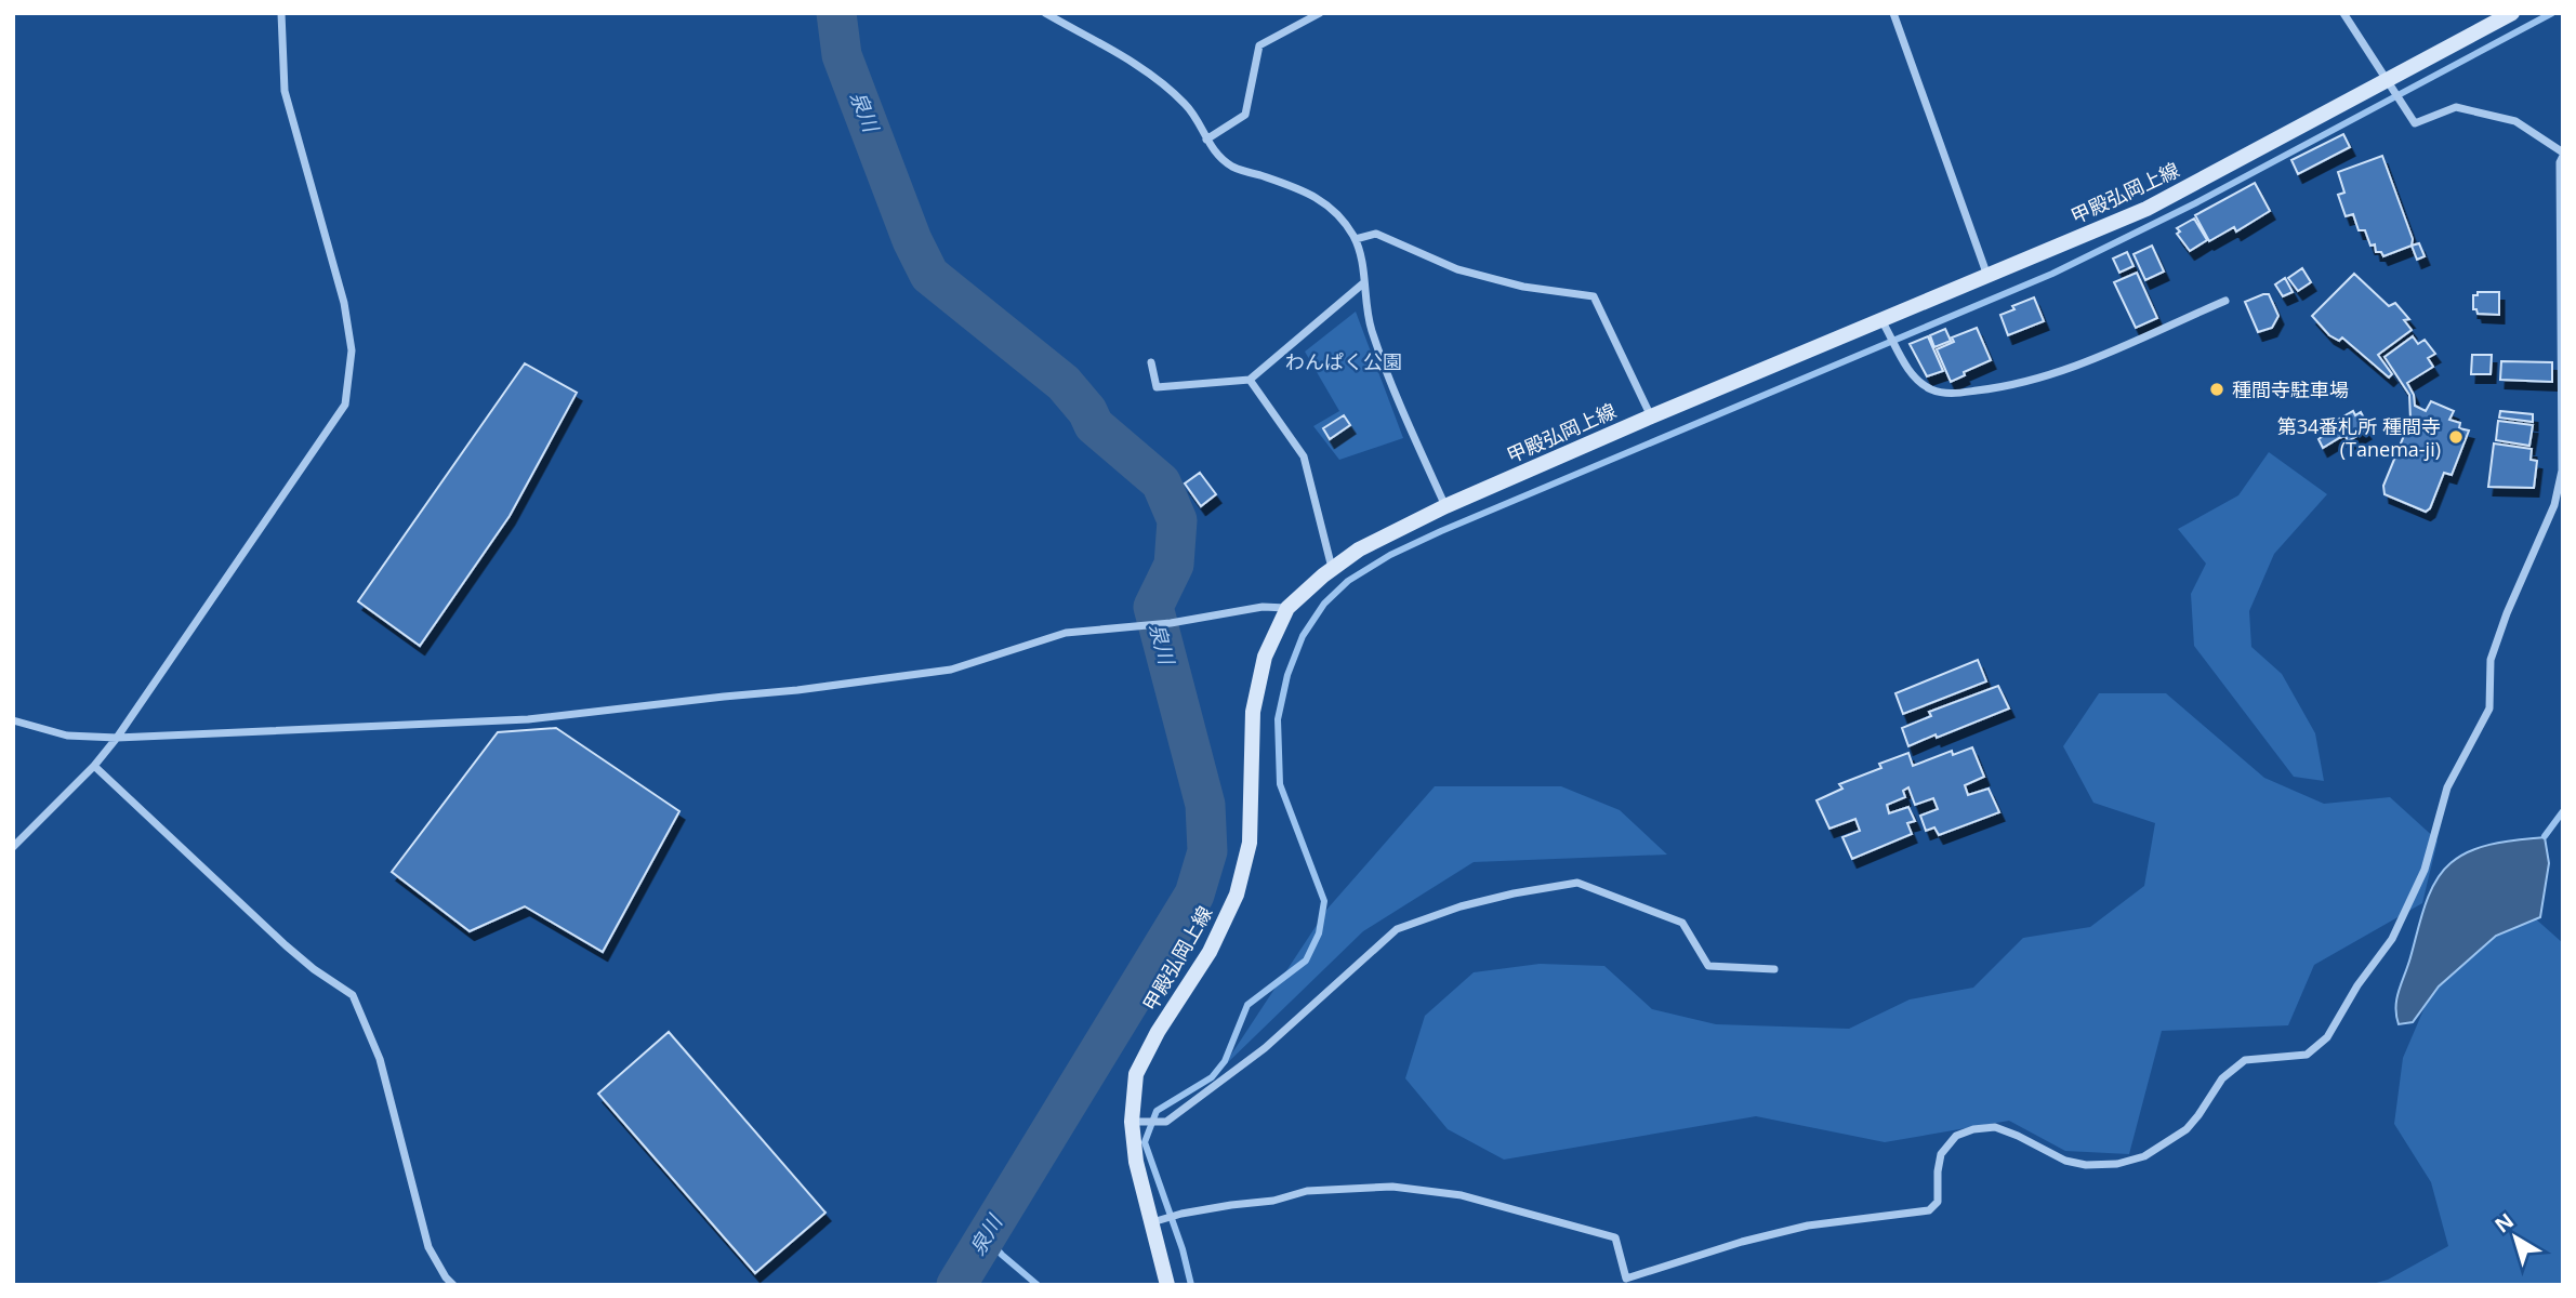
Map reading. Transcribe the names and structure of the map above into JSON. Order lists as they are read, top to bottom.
{
  "streets": {
    "main road": ["甲殿弘岡上線"]
  },
  "water": ["泉川"],
  "parks": ["わんぱく公園"],
  "places": ["種間寺駐車場", "第34番札所 種間寺 (Tanema-ji)"],
  "north": "top left"
}
